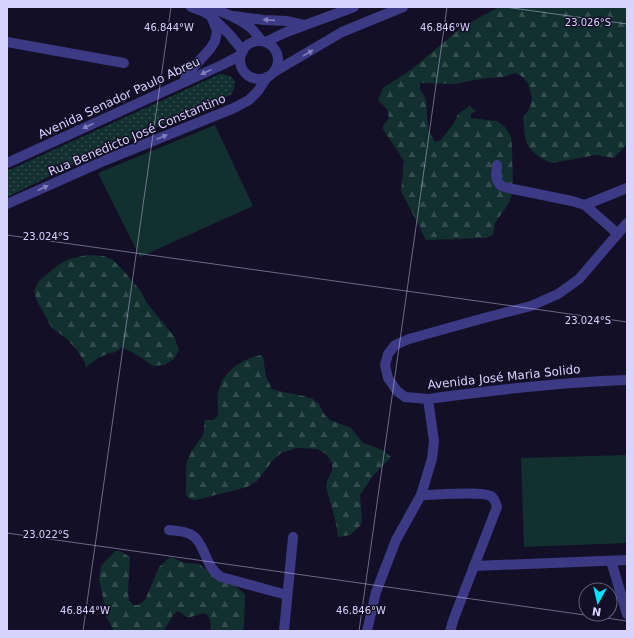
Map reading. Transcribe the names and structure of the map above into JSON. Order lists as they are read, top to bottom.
{
  "streets": {
    "street": ["Avenida Senador Paulo Abreu", "Rua Benedicto José Constantino", "Avenida José Maria Solido"]
  },
  "crossings": [
    ["Avenida Senador Paulo Abreu", "Rua Benedicto José Constantino"]
  ],
  "one_way": ["Avenida Senador Paulo Abreu", "Rua Benedicto José Constantino"],
  "north": "bottom",
  "coordinates": [
    "23.026°S",
    "46.844°W",
    "46.846°W",
    "23.024°S",
    "23.022°S"
  ]
}
